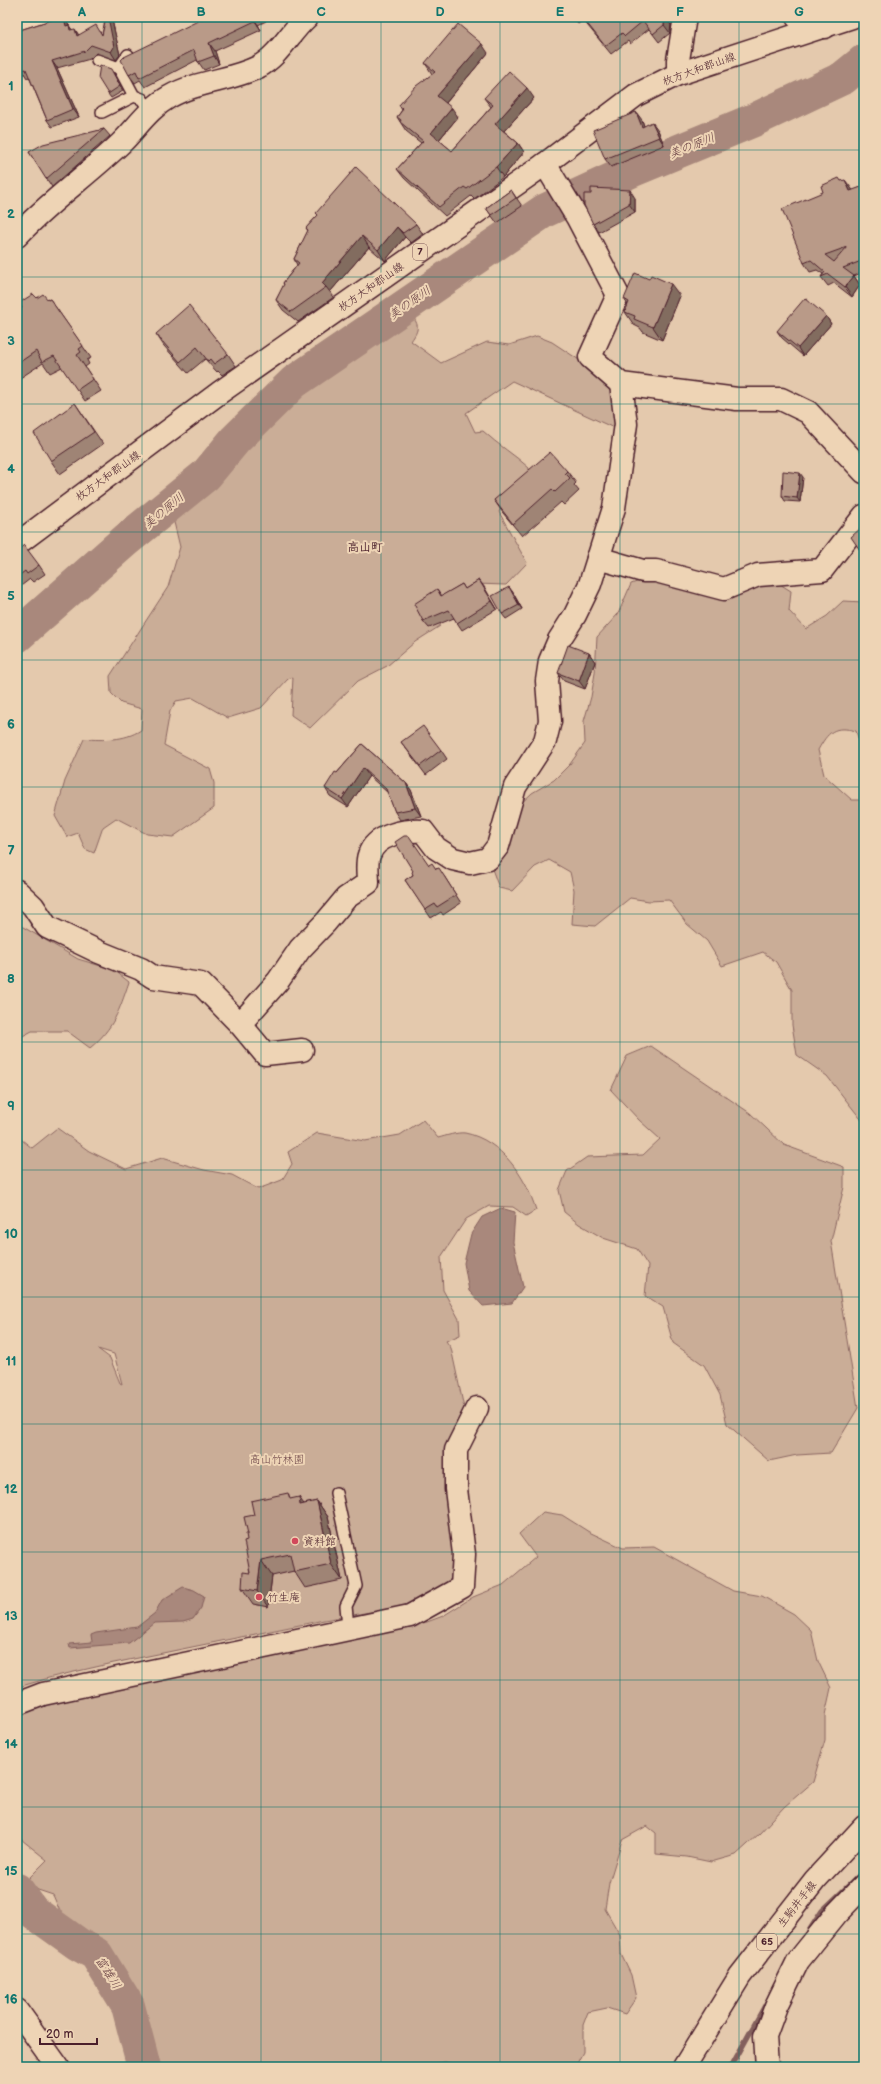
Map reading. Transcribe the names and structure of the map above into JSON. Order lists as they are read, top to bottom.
{
  "streets": {
    "street": [
      "枚方大和郡山線",
      "7",
      "生駒井手線",
      "65"
    ]
  },
  "districts": ["高山町"],
  "water": ["美の原川", "富雄川"],
  "parks": ["高山竹林園"],
  "places": ["資料館", "竹生庵"],
  "scale_bar": "20 m",
  "grid": {
    "columns": [
      "A",
      "B",
      "C",
      "D",
      "E",
      "F",
      "G"
    ],
    "rows": [
      "1",
      "2",
      "3",
      "4",
      "5",
      "6",
      "7",
      "8",
      "9",
      "10",
      "11",
      "12",
      "13",
      "14",
      "15",
      "16"
    ]
  }
}
